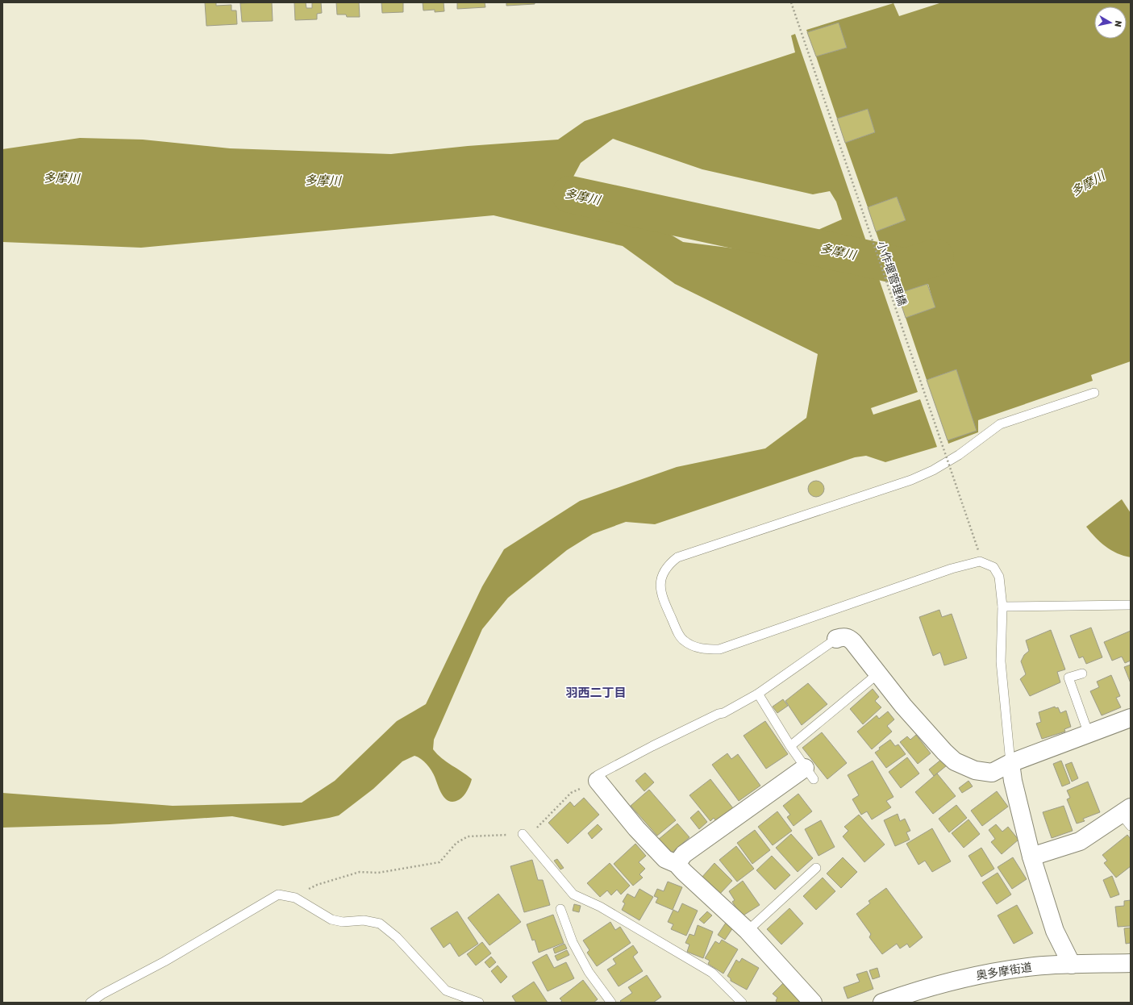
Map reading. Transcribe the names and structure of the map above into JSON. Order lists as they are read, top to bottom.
{
  "streets": {
    "street": ["奥多摩街道"],
    "path": ["小作堰管理橋"]
  },
  "districts": ["羽西二丁目"],
  "water": ["多摩川"],
  "north": "right"
}
